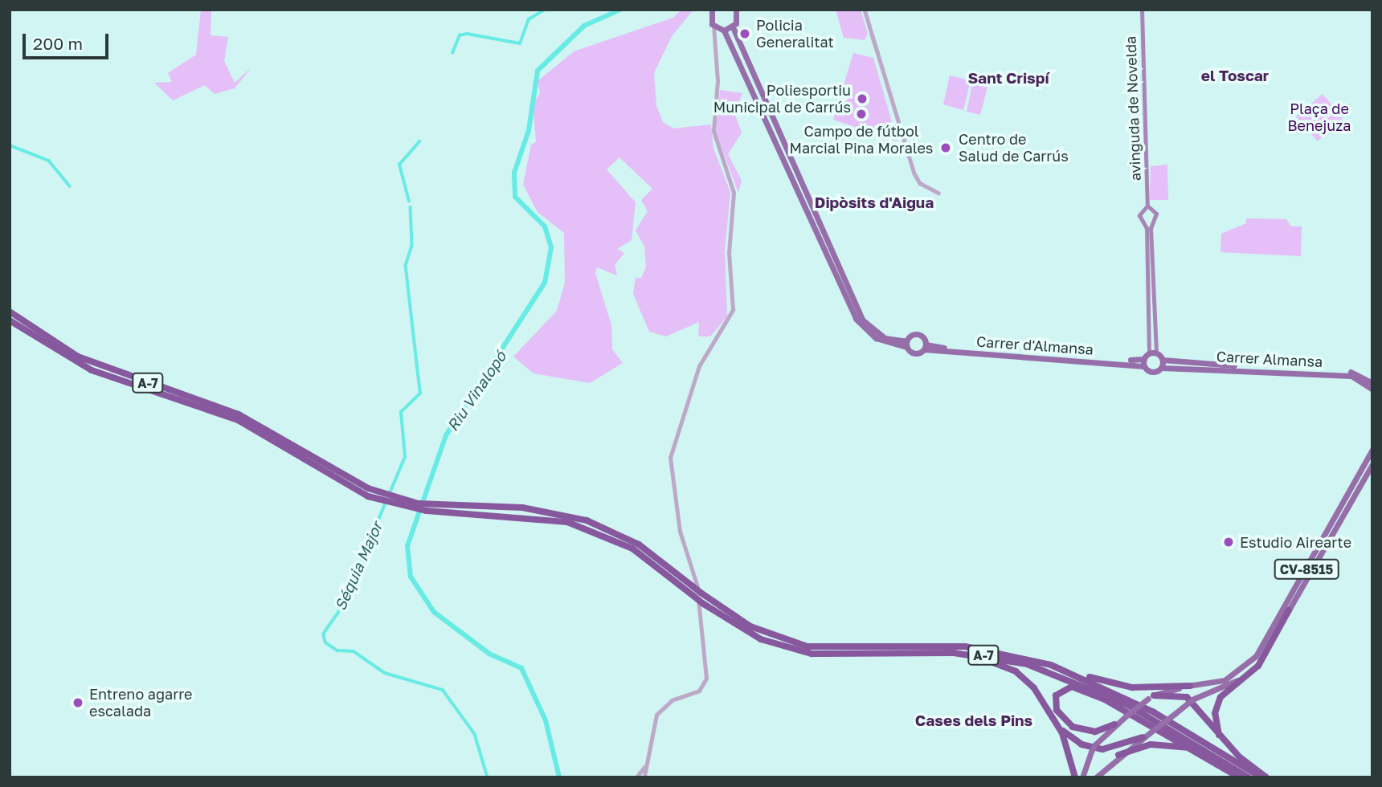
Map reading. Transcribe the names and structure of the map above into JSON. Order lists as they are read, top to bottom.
{
  "streets": {
    "highway": ["A-7"],
    "main road": [
      "avinguda de Novelda",
      "Carrer d'Almansa",
      "Carrer Almansa",
      "CV-8515"
    ]
  },
  "crossings": [
    ["Carrer d'Almansa", "Carrer Almansa"]
  ],
  "districts": [
    "el Toscar",
    "Sant Crispí",
    "Dipòsits d'Aigua",
    "Cases dels Pins"
  ],
  "water": ["Riu Vinalopó", "Séquia Major"],
  "parks": ["Plaça de Benejuza"],
  "places": [
    "Policia Generalitat",
    "Poliesportiu Municipal de Carrús",
    "Campo de fútbol Marcial Pina Morales",
    "Centro de Salud de Carrús",
    "Estudio Airearte",
    "Entreno agarre escalada"
  ],
  "scale_bar": "200 m"
}
